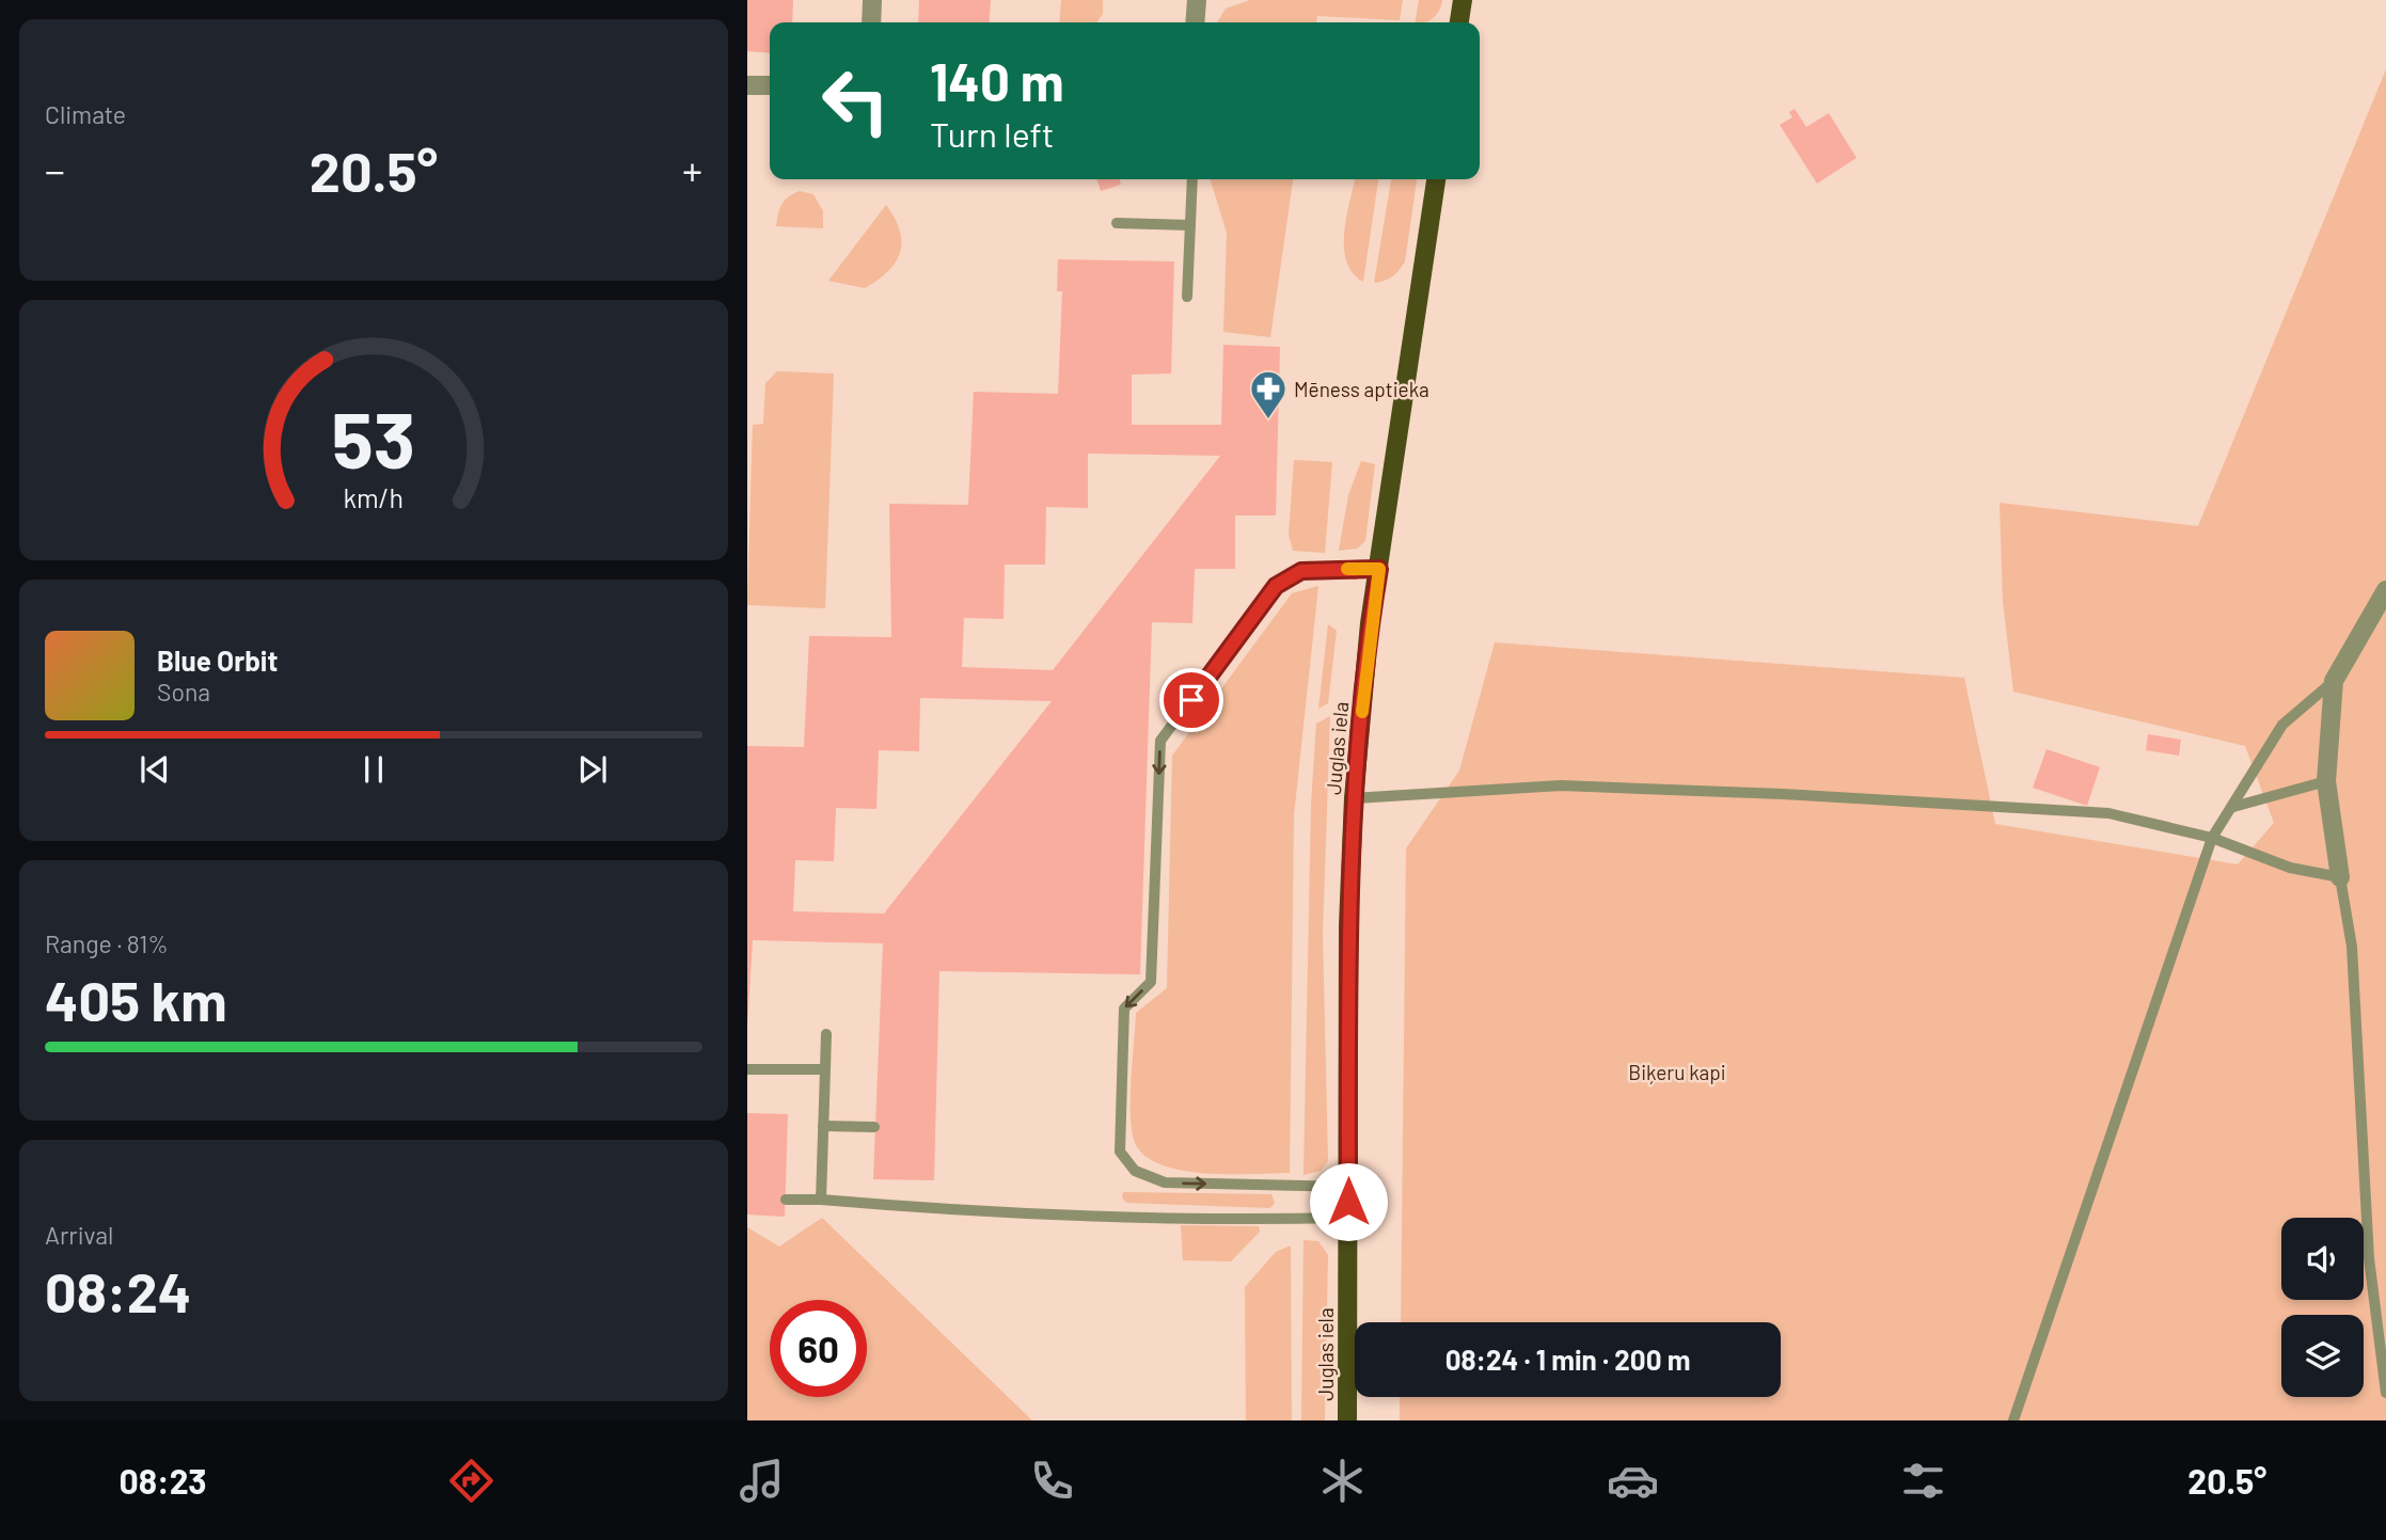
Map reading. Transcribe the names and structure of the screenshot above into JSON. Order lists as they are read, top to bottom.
{
  "streets": {
    "main road": ["Juglas iela"]
  },
  "parks": ["Biķeru kapi"],
  "places": {
    "pharmacy": ["Mēness aptieka"]
  },
  "page": {
    "tile": [
      "Climate",
      ["Range · 81%", "405 km"],
      ["Arrival", "08:24"]
    ],
    "turn": ["140 m", "Turn left"],
    "heat": ["−", "20.5°", "+"],
    "song": ["Blue Orbit", "Sona"],
    "limit": "60",
    "trip": "08:24 · 1 min · 200 m",
    "tabs": ["08:23", "20.5°"],
    "gauge": ["53", "km/h"]
  }
}
